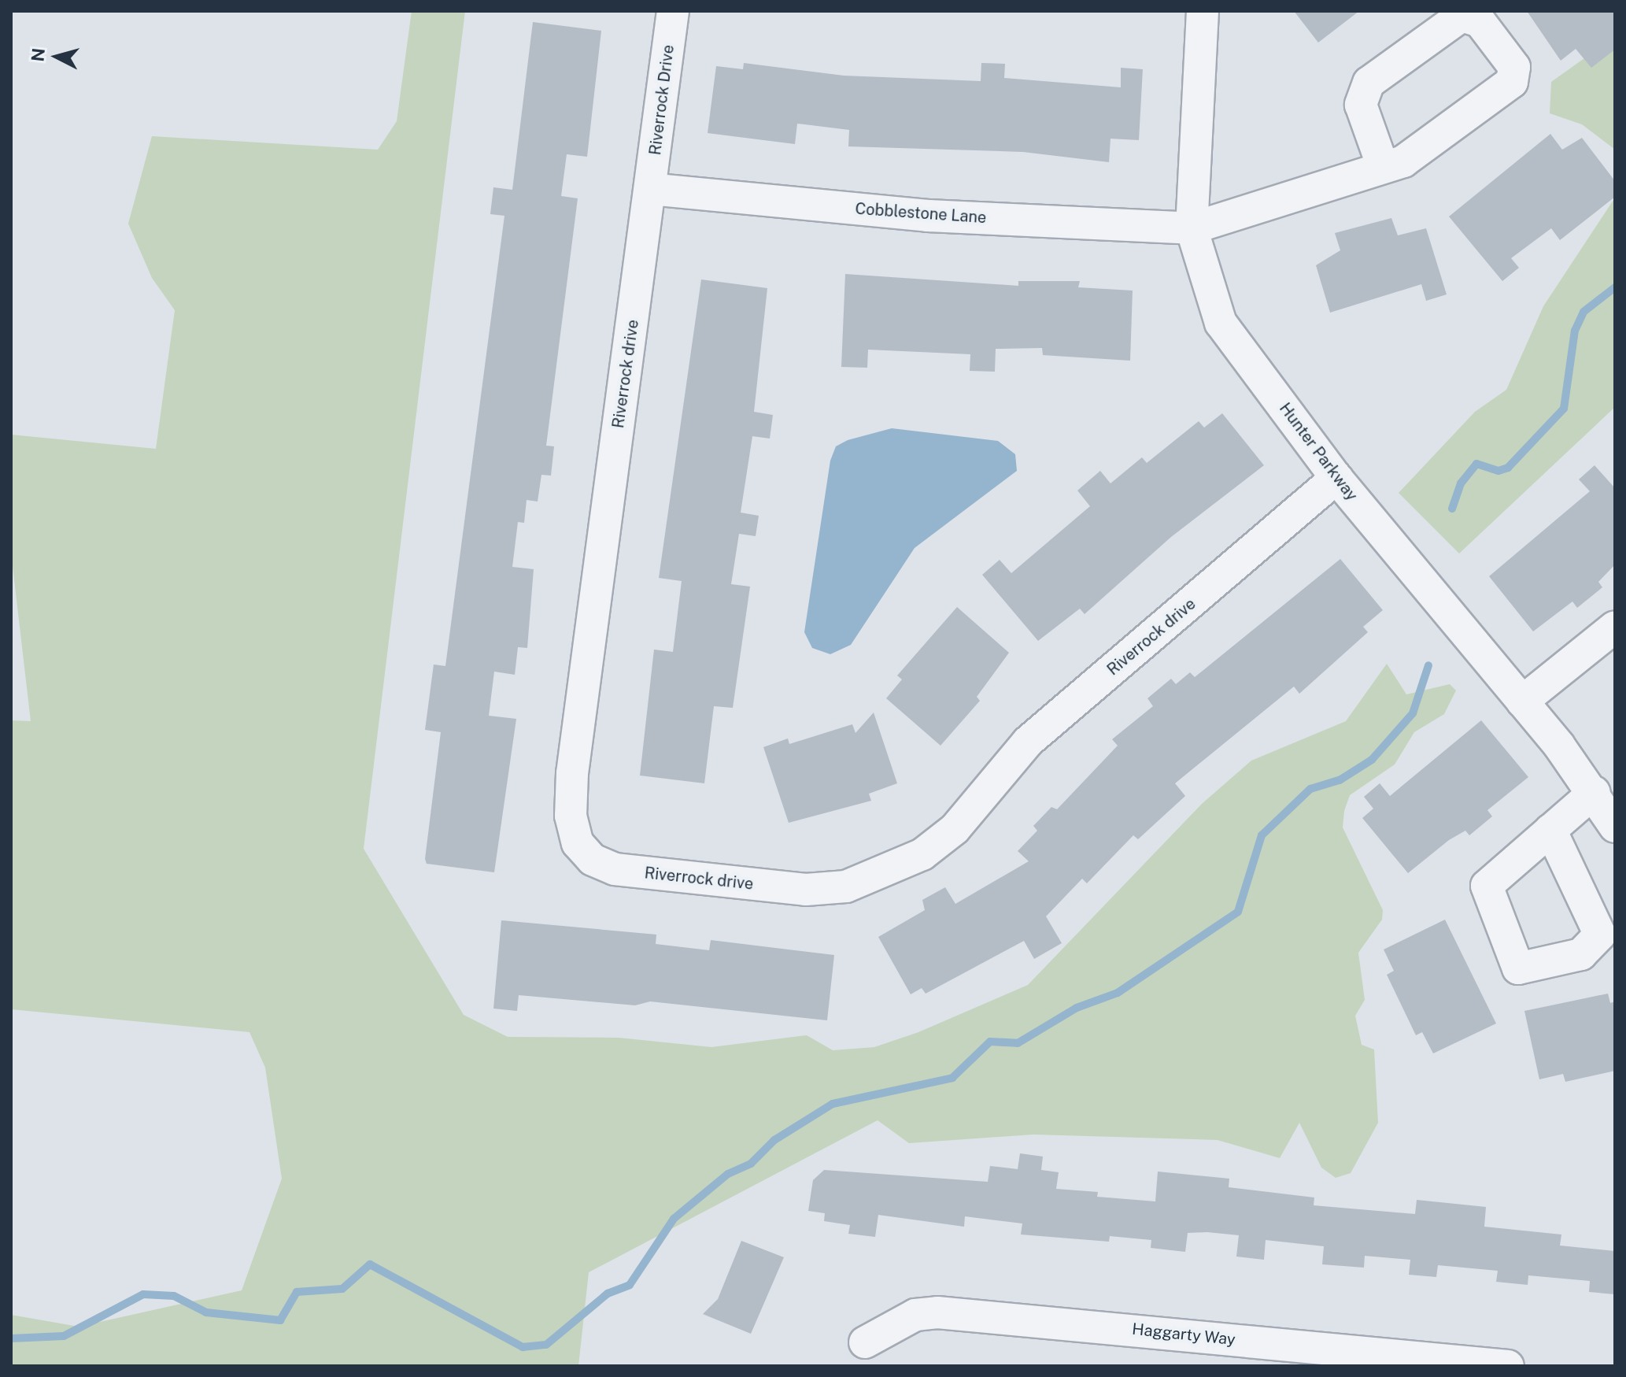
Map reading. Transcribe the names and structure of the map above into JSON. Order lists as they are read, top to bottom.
{
  "streets": {
    "street": [
      "Riverrock Drive",
      "Cobblestone Lane",
      "Riverrock drive",
      "Hunter Parkway",
      "Haggarty Way"
    ]
  },
  "crossings": [
    ["Riverrock Drive", "Cobblestone Lane"],
    ["Riverrock Drive", "Riverrock drive"],
    ["Cobblestone Lane", "Riverrock drive"],
    ["Cobblestone Lane", "Hunter Parkway"],
    ["Riverrock drive", "Hunter Parkway"]
  ],
  "north": "left"
}
